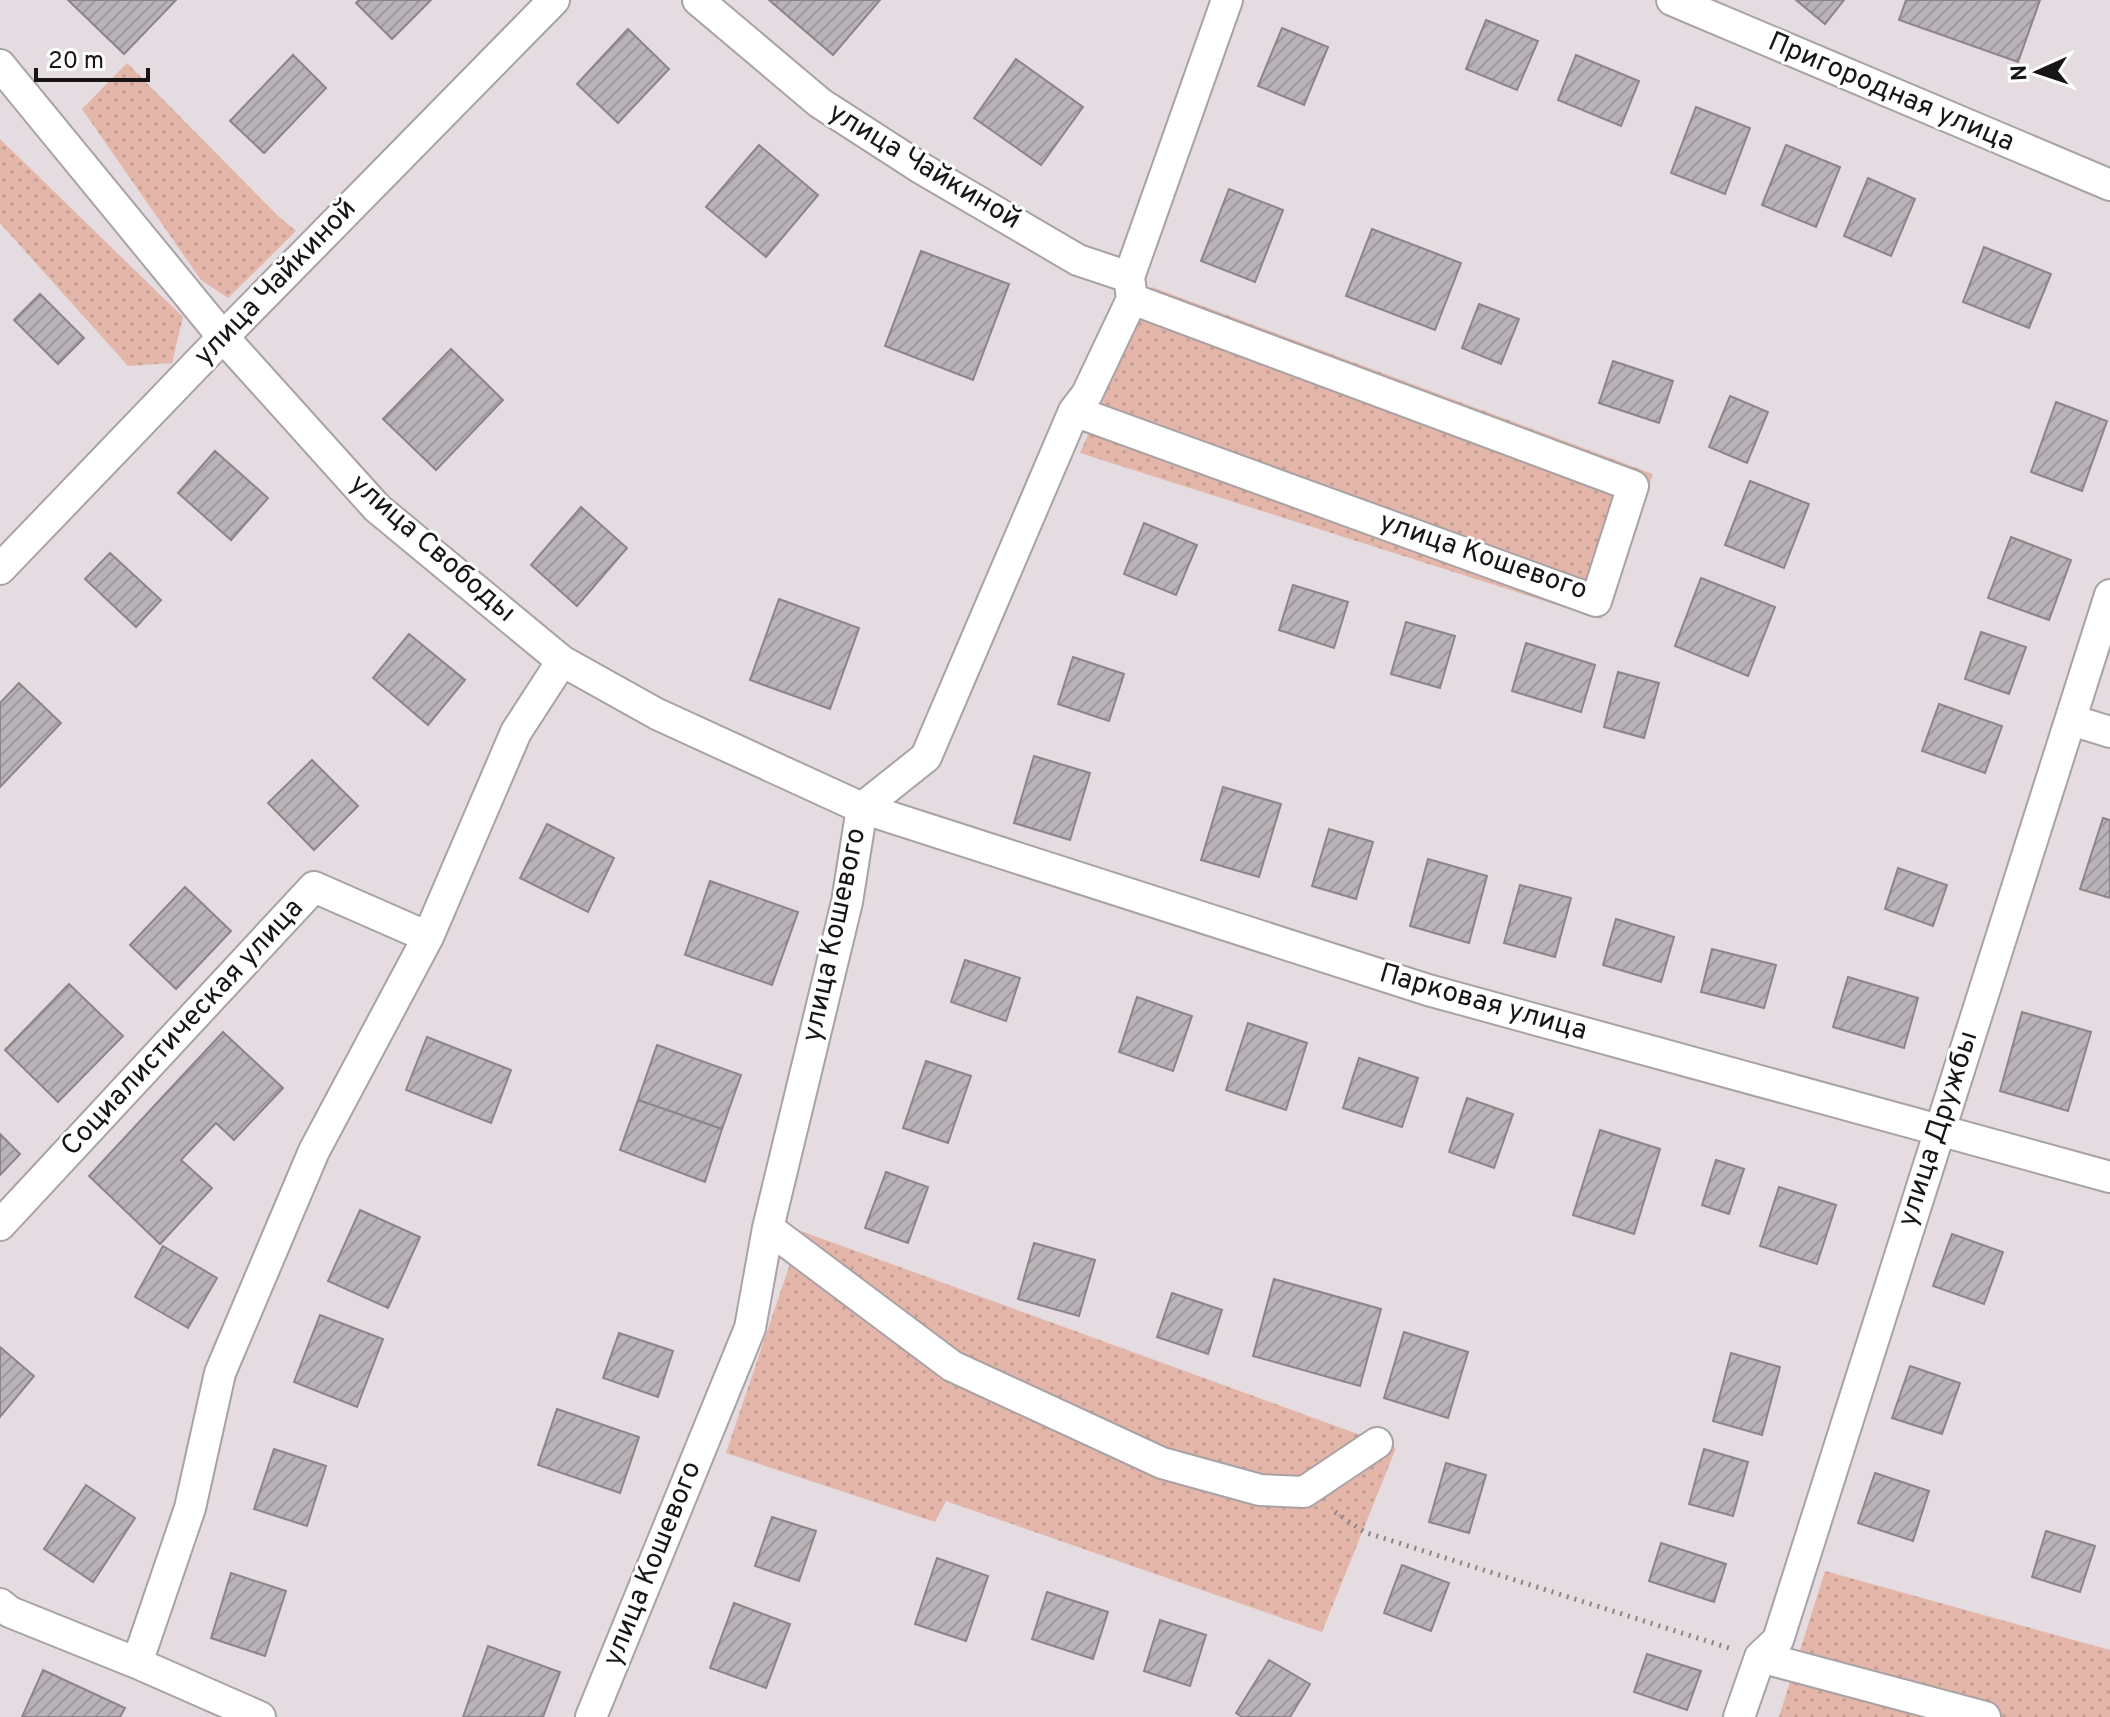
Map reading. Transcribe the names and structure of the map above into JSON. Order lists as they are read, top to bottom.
{
  "streets": {
    "street": [
      "Пригородная улица",
      "улица Чайкиной",
      "улица Свободы",
      "улица Кошевого",
      "Парковая улица",
      "Социалистическая улица",
      "улица Дружбы"
    ]
  },
  "crossings": [
    ["улица Чайкиной", "улица Свободы"],
    ["улица Чайкиной", "улица Кошевого"],
    ["улица Свободы", "улица Кошевого"],
    ["улица Свободы", "Парковая улица"],
    ["улица Кошевого", "Парковая улица"],
    ["Парковая улица", "улица Дружбы"]
  ],
  "scale_bar": "20 m",
  "north": "left"
}
